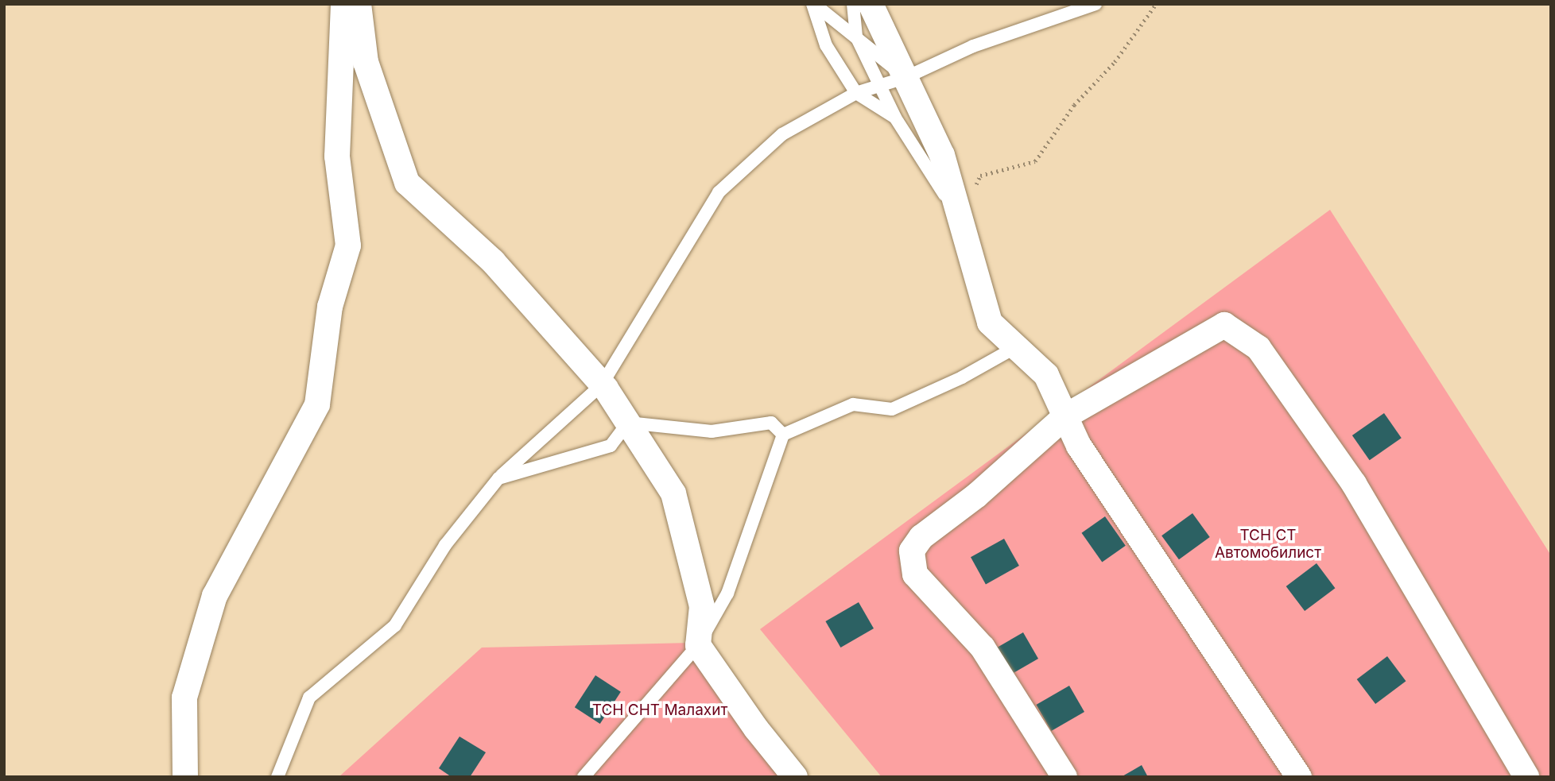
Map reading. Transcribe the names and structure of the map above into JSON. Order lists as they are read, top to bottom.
{
  "parks": ["ТСН СТ Автомобилист", "ТСН СНТ Малахит"]
}
